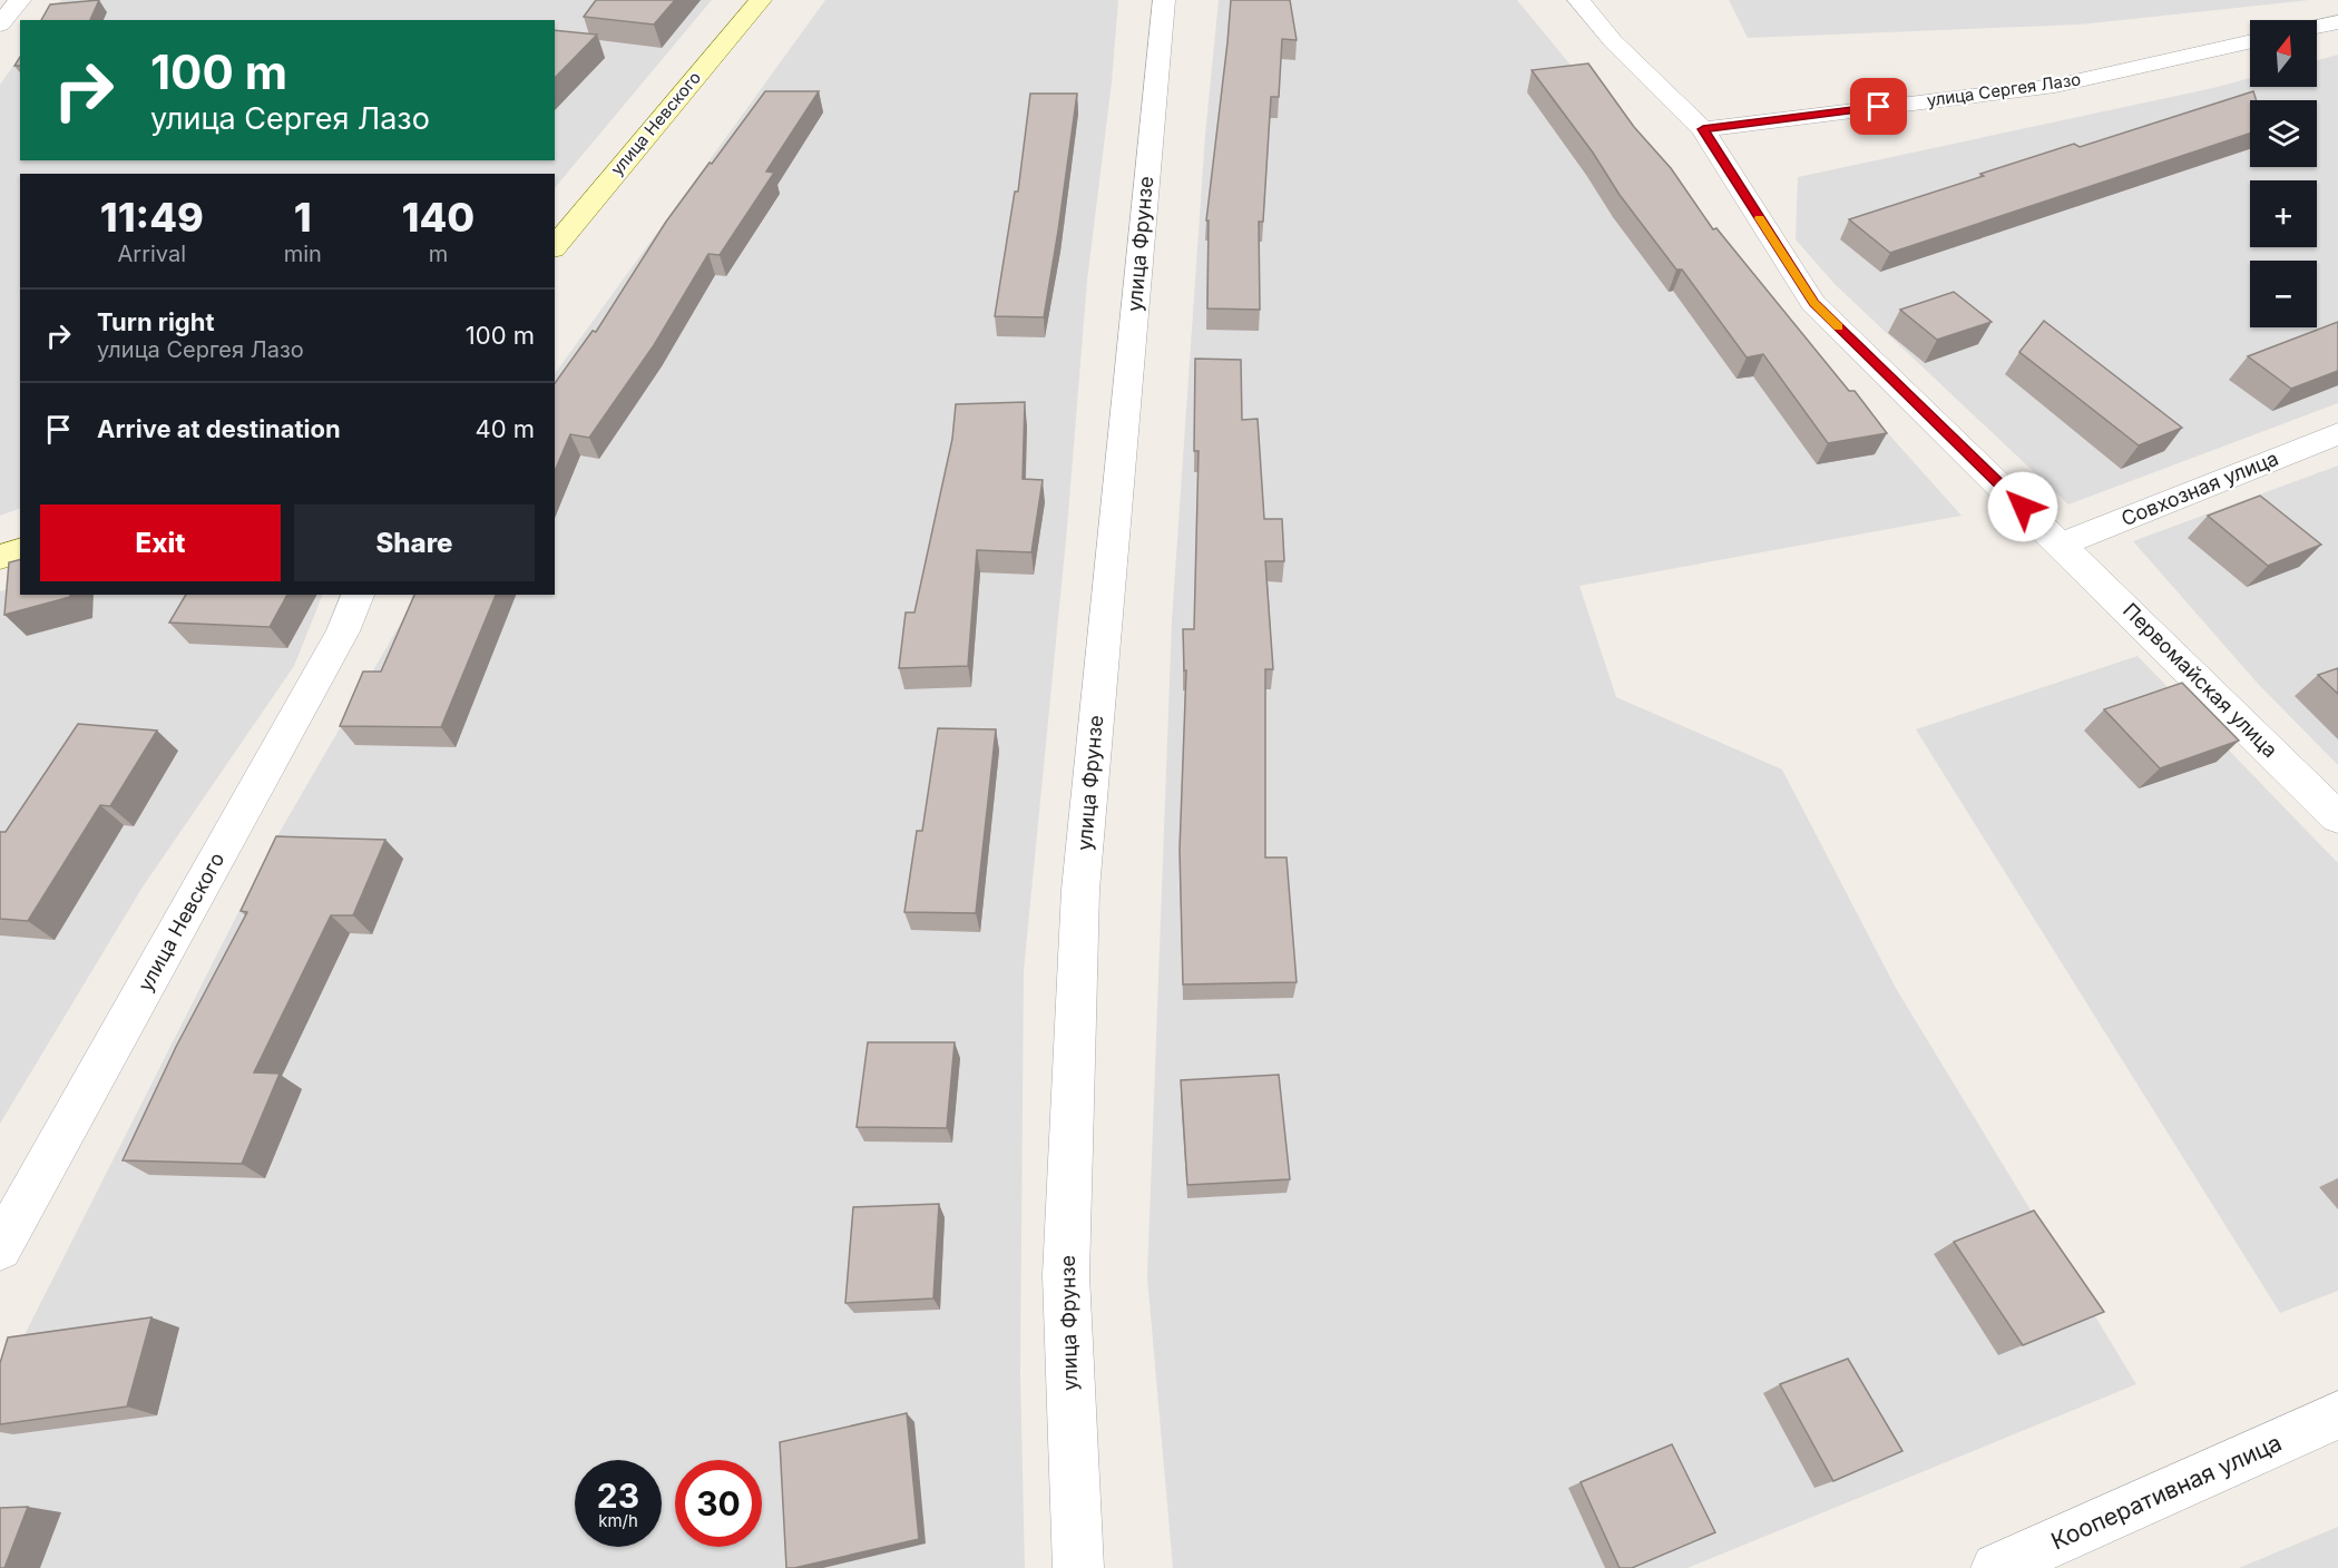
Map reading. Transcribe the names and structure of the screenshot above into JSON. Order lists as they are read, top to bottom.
{
  "streets": {
    "main road": ["улица Невского"],
    "street": [
      "улица Сергея Лазо",
      "улица Фрунзе",
      "Совхозная улица",
      "Первомайская улица",
      "Кооперативная улица"
    ]
  },
  "crossings": [
    ["улица Сергея Лазо", "Первомайская улица"],
    ["Совхозная улица", "Первомайская улица"]
  ],
  "north": "top",
  "page": {
    "map_buttons": ["+", "−"],
    "turn": ["100 m", "улица Сергея Лазо"],
    "eta": [
      "11:49",
      "Arrival",
      "1",
      "min",
      "140",
      "m"
    ],
    "list": [
      {
        "name": "Turn right",
        "note": "улица Сергея Лазо",
        "value": "100 m"
      },
      {
        "name": "Arrive at destination",
        "value": "40 m"
      }
    ],
    "buttons": ["Exit", "Share"],
    "speed": "23 km/h",
    "limit": "30"
  }
}
